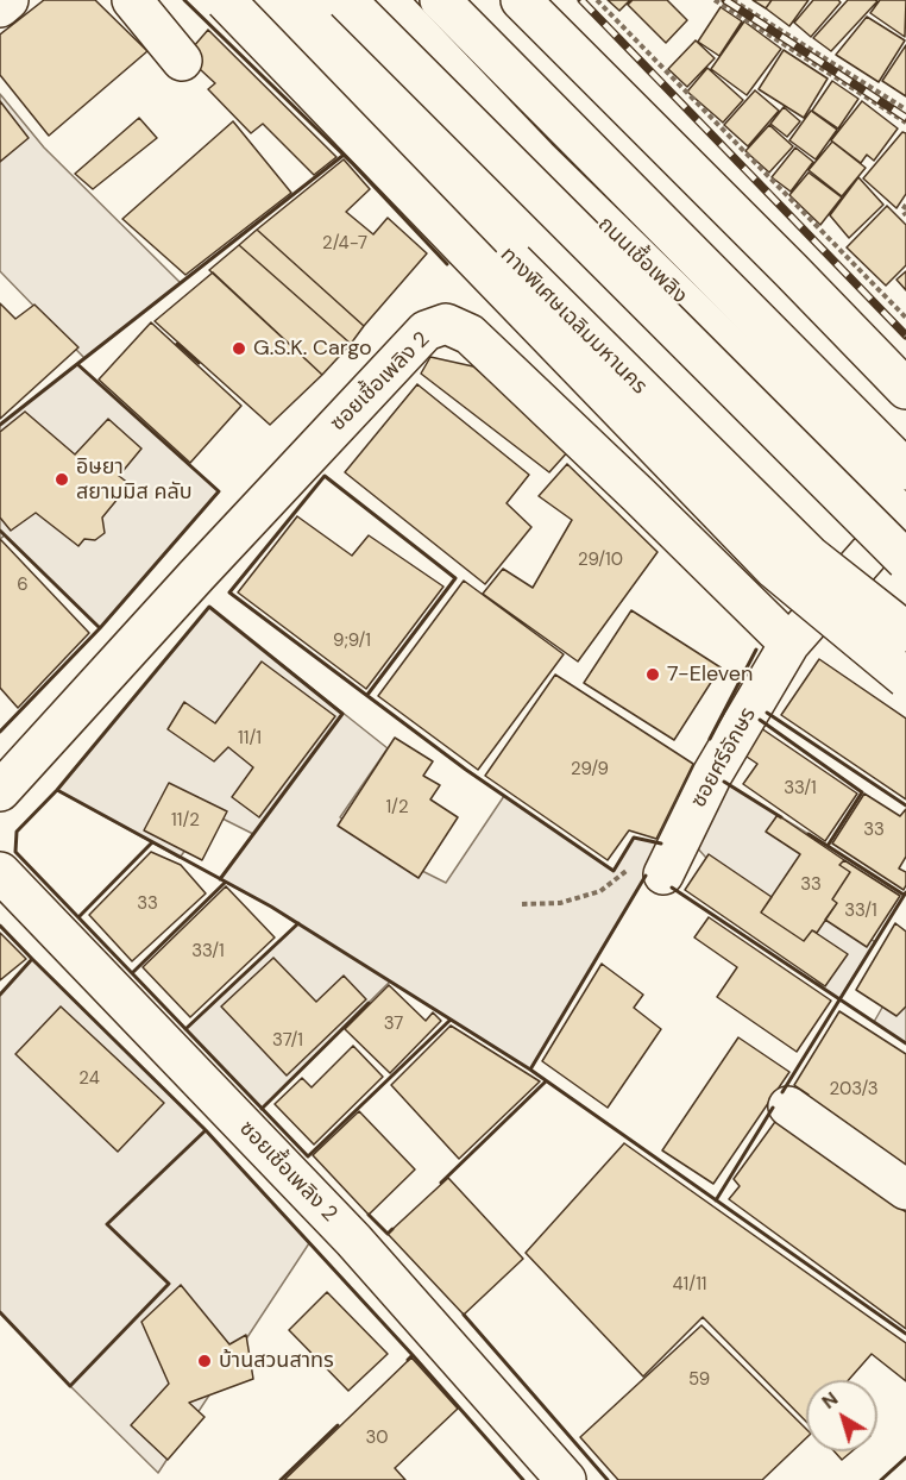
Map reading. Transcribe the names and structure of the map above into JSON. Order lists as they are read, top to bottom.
{
  "streets": {
    "main road": [
      "ถนนเชื้อเพลิง",
      "ทางพิเศษเฉลิมมหานคร",
      "ซอยเชื้อเพลิง 2",
      "ซอยศรีอักษร"
    ]
  },
  "crossings": [
    ["ซอยเชื้อเพลิง 2", "ซอยศรีอักษร"]
  ],
  "places": [
    "G.S.K. Cargo",
    "อิษยา สยามมิส คลับ",
    "7-Eleven",
    "บ้านสวนสาทร"
  ],
  "house_numbers": [
    "2/4-7",
    "29/10",
    "6",
    "9;9/1",
    "11/1",
    "29/9",
    "33/1",
    "1/2",
    "11/2",
    "33",
    "33",
    "33",
    "33/1",
    "33/1",
    "37",
    "37/1",
    "24",
    "203/3",
    "41/11",
    "59",
    "30"
  ],
  "north": "top left"
}
